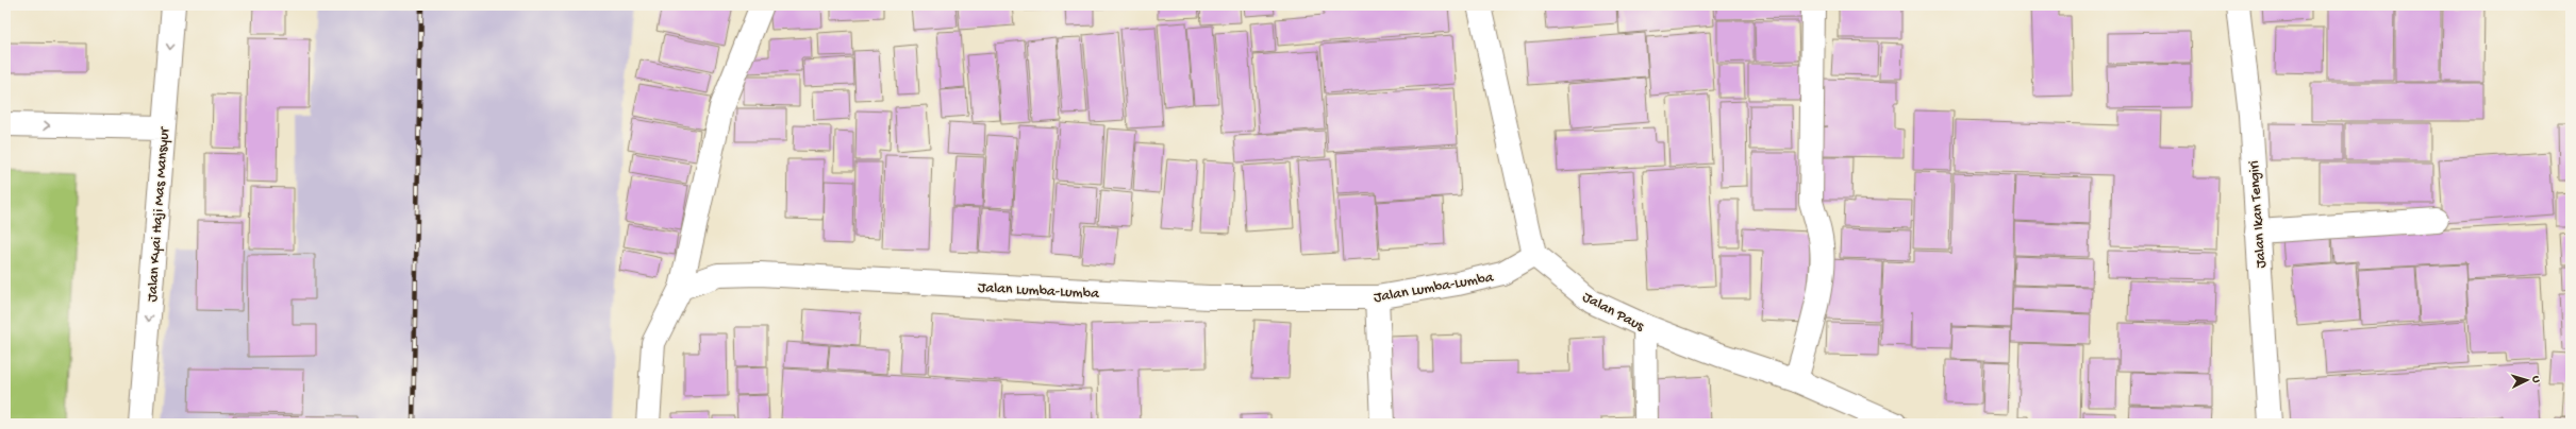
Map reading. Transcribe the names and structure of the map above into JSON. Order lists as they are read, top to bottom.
{
  "streets": {
    "street": [
      "Jalan Kyai Haji Mas Mansyur",
      "Jalan Ikan Tengiri",
      "Jalan Lumba-Lumba",
      "Jalan Paus"
    ]
  },
  "crossings": [
    ["Jalan Lumba-Lumba", "Jalan Paus"]
  ],
  "one_way": ["Jalan Kyai Haji Mas Mansyur"],
  "north": "right"
}
